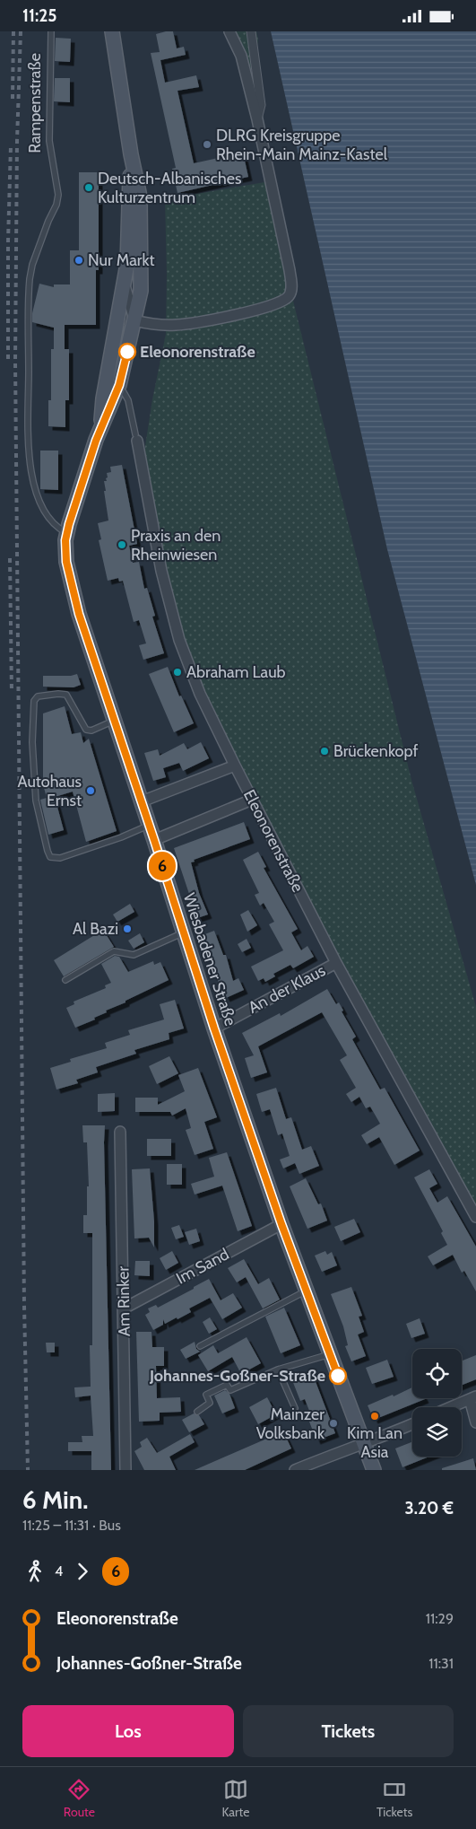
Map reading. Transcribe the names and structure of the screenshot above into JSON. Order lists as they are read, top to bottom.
{
  "streets": {
    "main road": ["Wiesbadener Straße"],
    "street": [
      "Eleonorenstraße",
      "An der Klaus",
      "Im Sand",
      "Am Rinker"
    ],
    "lane": ["Rampenstraße"]
  },
  "crossings": [
    ["Rampenstraße", "Wiesbadener Straße"],
    ["Eleonorenstraße", "An der Klaus"],
    ["Wiesbadener Straße", "An der Klaus"],
    ["Wiesbadener Straße", "Im Sand"],
    ["Im Sand", "Am Rinker"]
  ],
  "places": [
    "DLRG Kreisgruppe Rhein-Main Mainz-Kastel",
    "Deutsch-Albanisches Kulturzentrum",
    "Nur Markt",
    "Eleonorenstraße",
    "Praxis an den Rheinwiesen",
    "Abraham Laub",
    "Brückenkopf",
    "Autohaus Ernst",
    "Al Bazi",
    "Johannes-Goßner-Straße",
    "Kim Lan Asia",
    "Mainzer Volksbank"
  ],
  "lines": ["bus line 6"],
  "page": {
    "status": "11:25",
    "on_map": "6",
    "heading": ["6 Min.", "11:25 – 11:31 · Bus", "3.20 €"],
    "legs": ["4", "6"],
    "list": [
      {
        "name": "Eleonorenstraße",
        "value": "11:29"
      },
      {
        "name": "Johannes-Goßner-Straße",
        "value": "11:31"
      }
    ],
    "buttons": ["Los", "Tickets"],
    "tabs": ["Route", "Karte", "Tickets"]
  }
}
